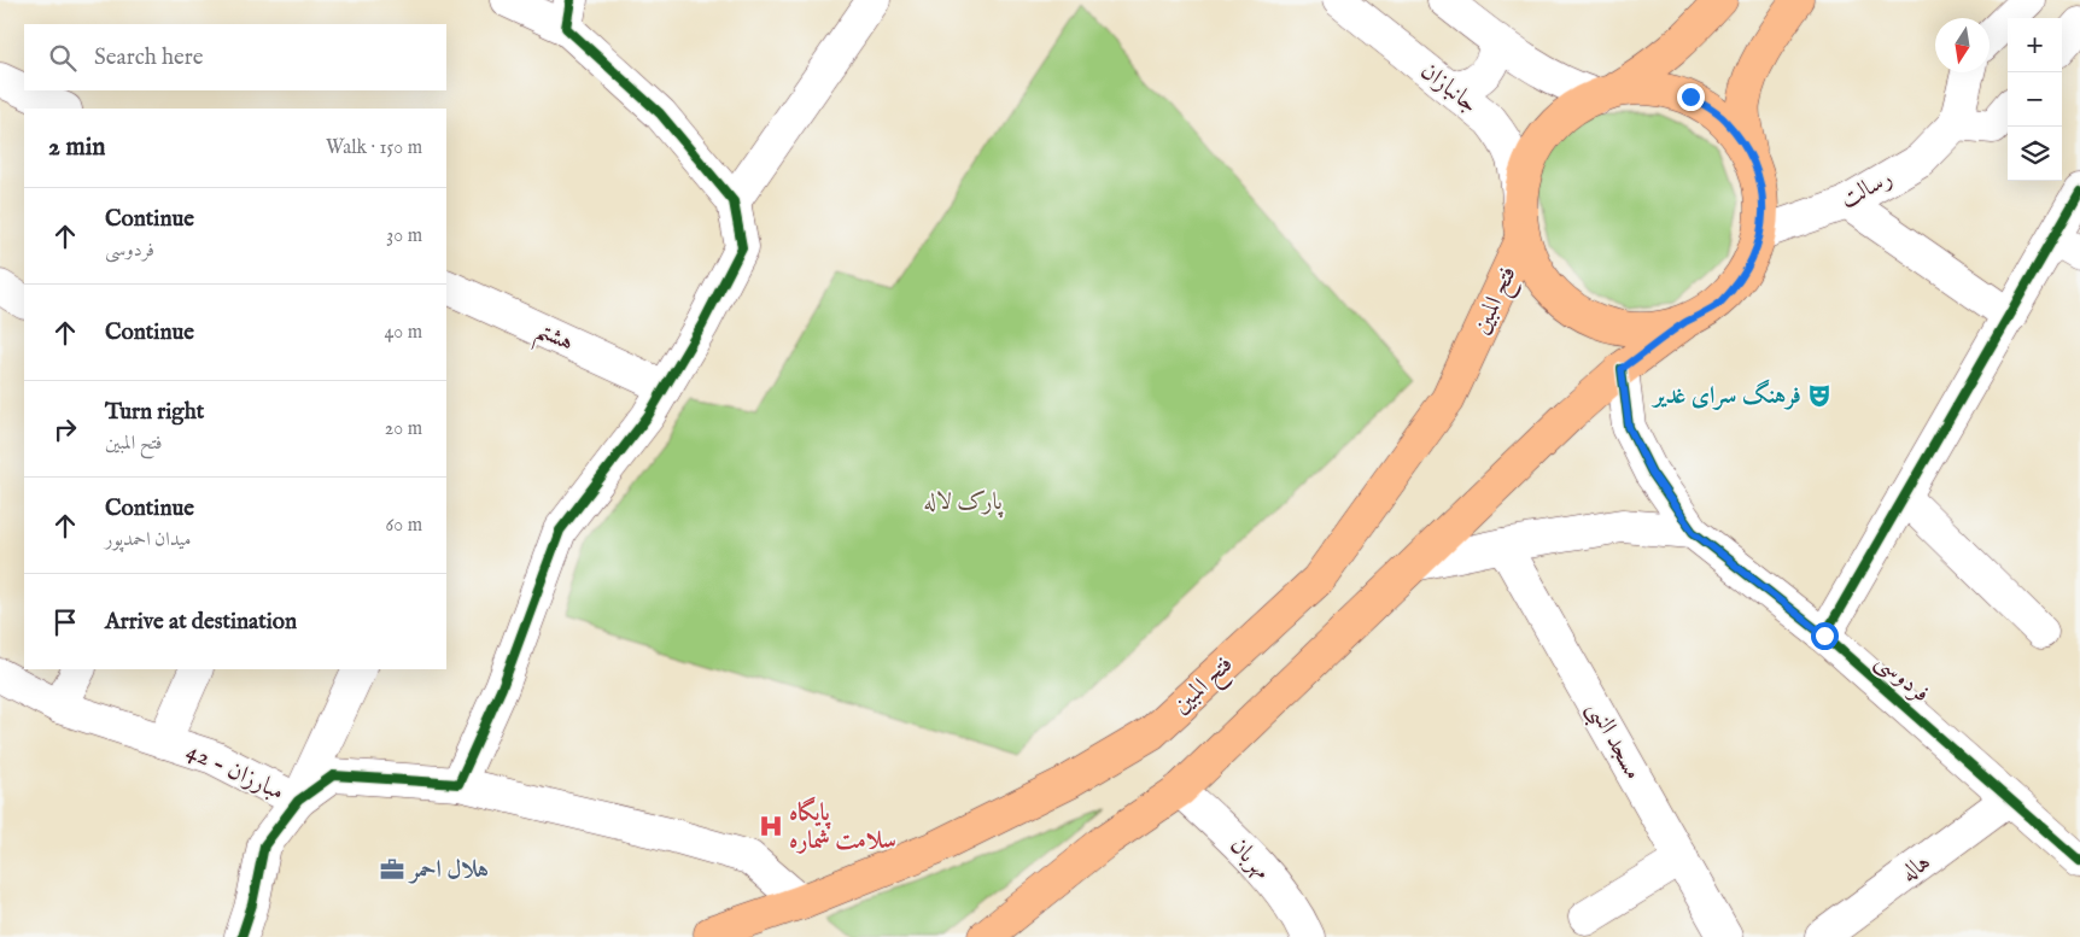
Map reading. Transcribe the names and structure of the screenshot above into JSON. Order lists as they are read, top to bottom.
{
  "streets": {
    "main road": ["فتح المبین"],
    "street": [
      "جانبازان",
      "رسالت",
      "هشتم",
      "فردوسی",
      "مسجد النبی",
      "مبارزان - 42",
      "مهربان",
      "هاله"
    ]
  },
  "crossings": [
    ["فردوسی", "هاله"]
  ],
  "parks": ["پارک لاله"],
  "places": {
    "theatre": ["فرهنگ سرای غدیر"],
    "hospital": ["پایگاه سلامت شماره"],
    "office": ["هلال احمر"]
  },
  "north": "bottom",
  "page": {
    "map_buttons": ["+", "−"],
    "search": "Search here",
    "heading": ["2 min", "Walk · 150 m"],
    "list": [
      ["Continue", "فردوسی", "30 m"],
      ["Continue", "40 m"],
      ["Turn right", "فتح المبین", "20 m"],
      ["Continue", "میدان احمدپور", "60 m"],
      "Arrive at destination"
    ]
  }
}
